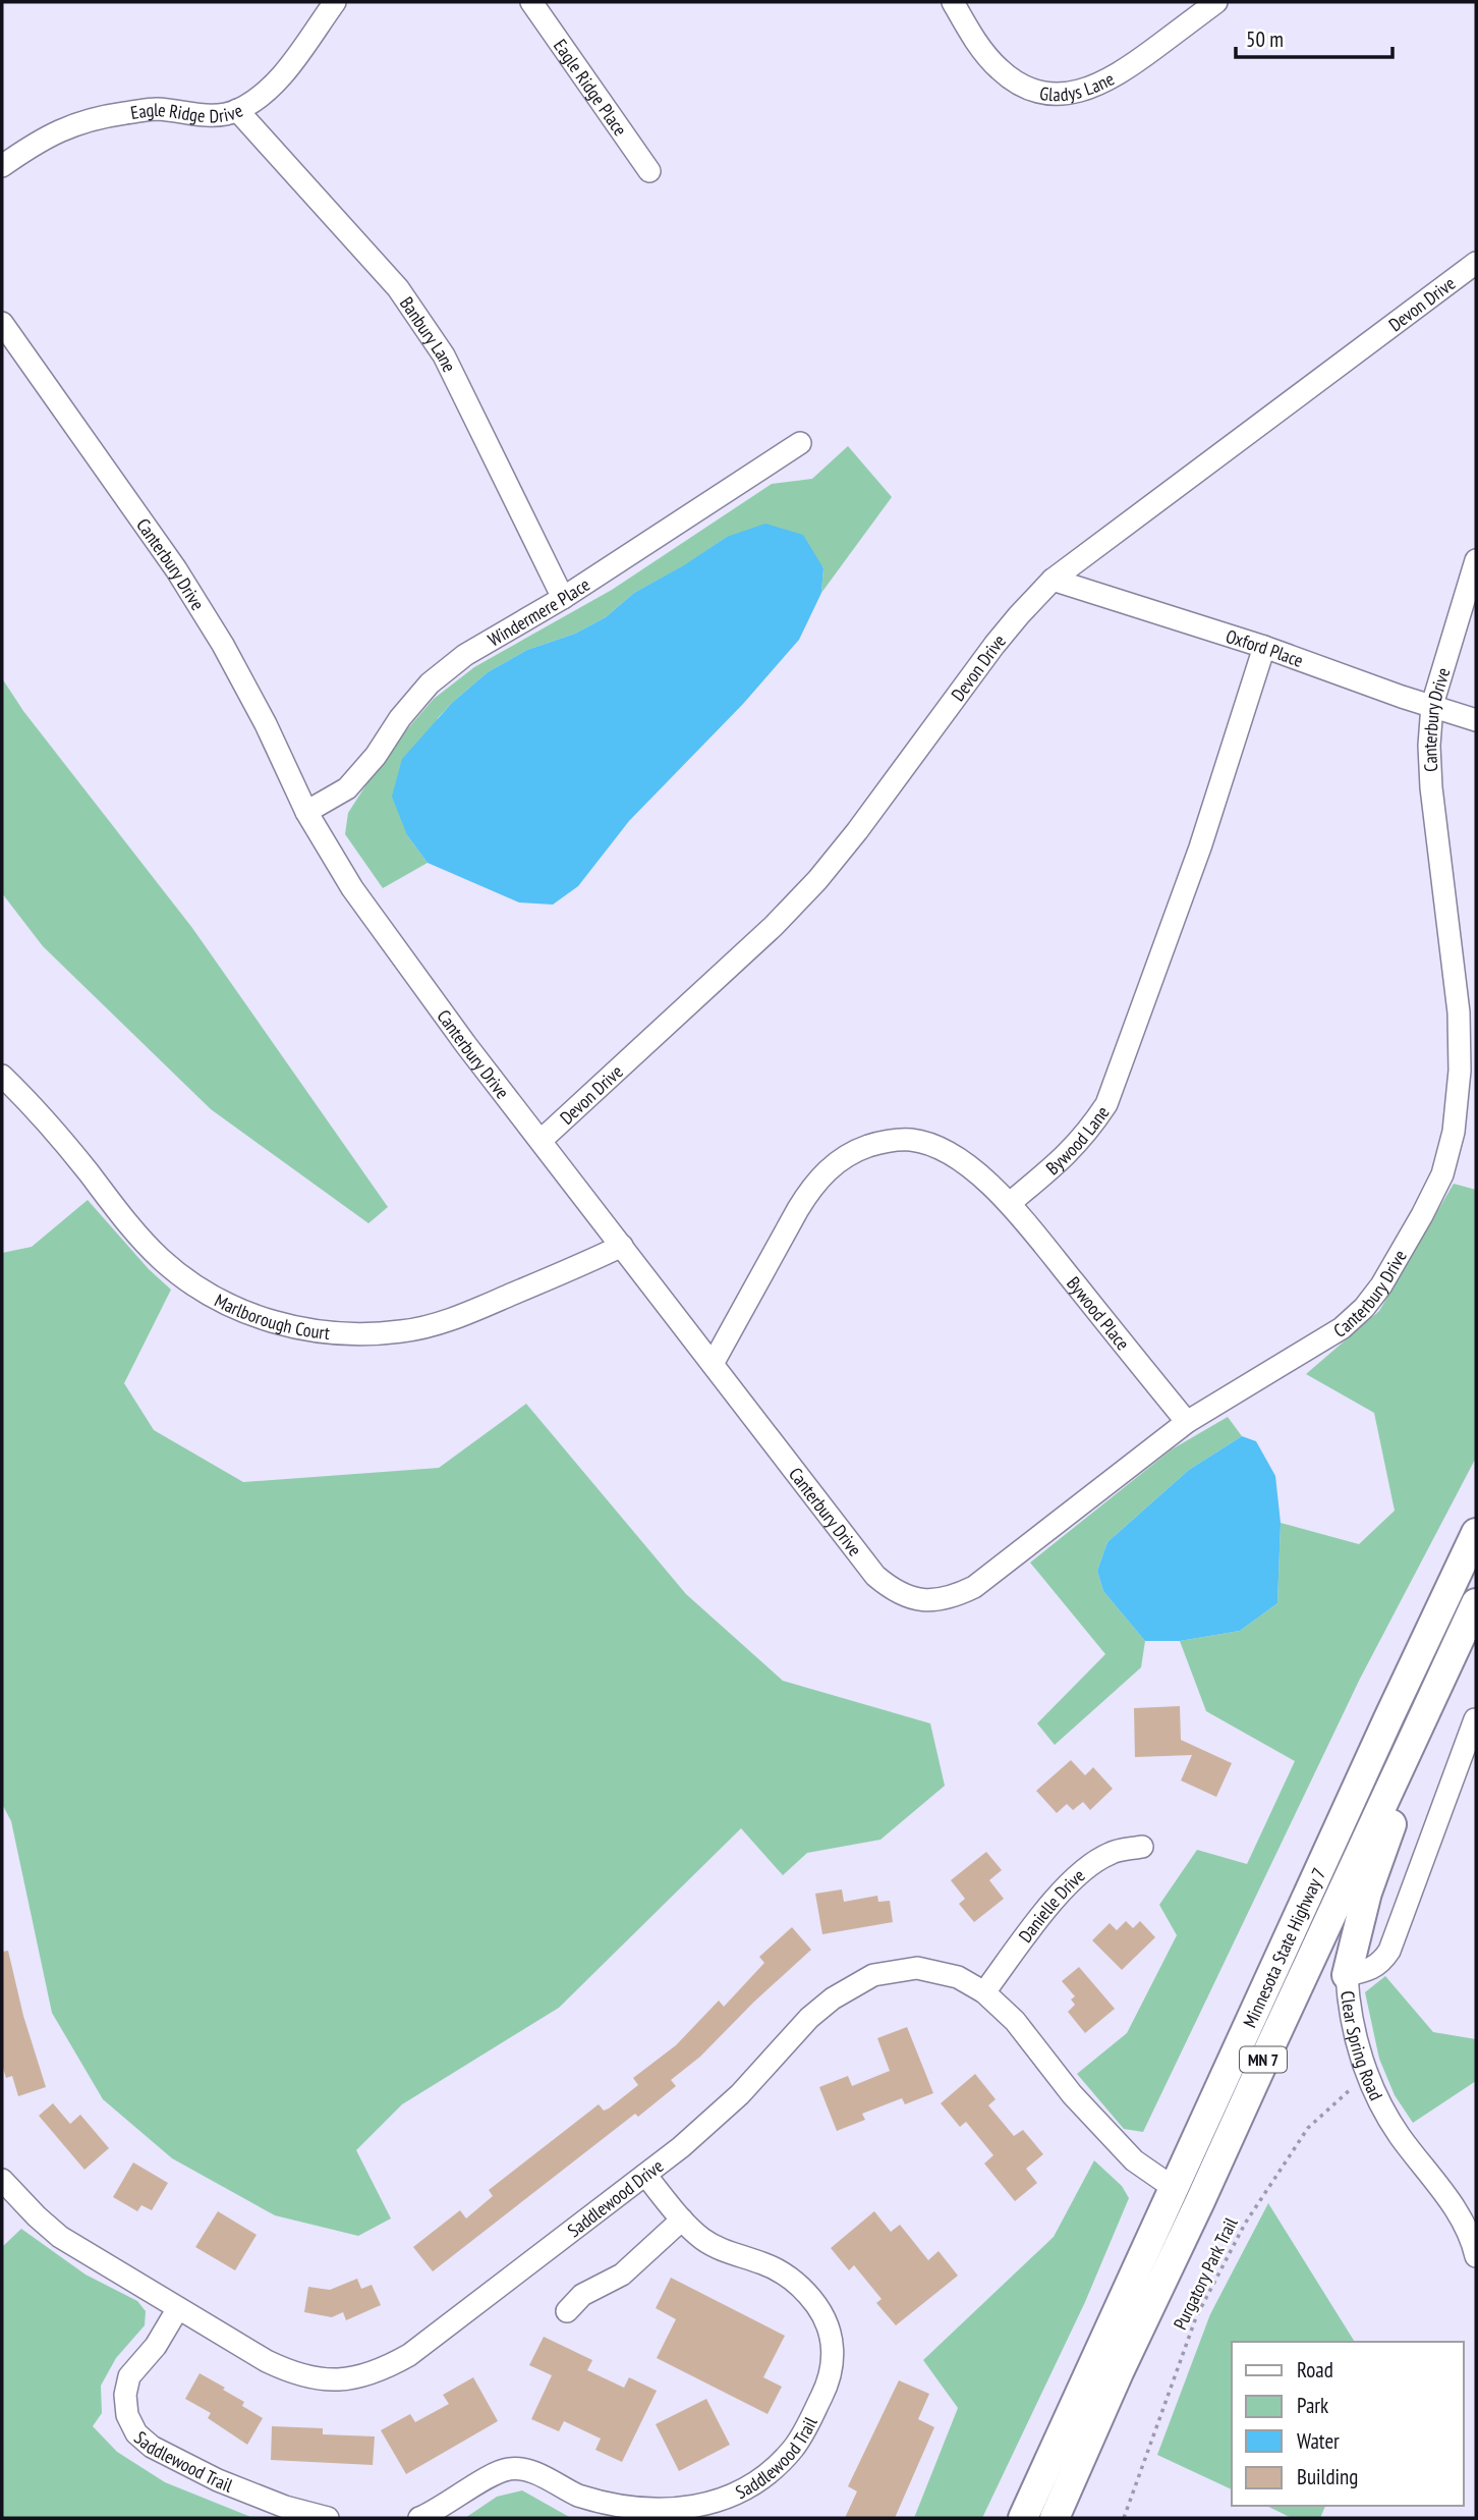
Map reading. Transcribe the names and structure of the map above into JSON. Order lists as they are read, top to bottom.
{
  "streets": {
    "main road": ["Minnesota State Highway 7", "MN 7"],
    "street": [
      "Gladys Lane",
      "Eagle Ridge Place",
      "Eagle Ridge Drive",
      "Devon Drive",
      "Banbury Lane",
      "Canterbury Drive",
      "Windermere Place",
      "Oxford Place",
      "Bywood Lane",
      "Marlborough Court",
      "Bywood Place",
      "Danielle Drive",
      "Clear Spring Road",
      "Saddlewood Drive",
      "Saddlewood Trail"
    ],
    "path": ["Purgatory Park Trail"]
  },
  "crossings": [
    ["Eagle Ridge Drive", "Banbury Lane"],
    ["Devon Drive", "Canterbury Drive"],
    ["Devon Drive", "Oxford Place"],
    ["Banbury Lane", "Windermere Place"],
    ["Canterbury Drive", "Windermere Place"],
    ["Canterbury Drive", "Oxford Place"],
    ["Canterbury Drive", "Marlborough Court"],
    ["Canterbury Drive", "Bywood Place"],
    ["Oxford Place", "Bywood Lane"],
    ["Bywood Lane", "Bywood Place"],
    ["Danielle Drive", "Saddlewood Drive"],
    ["Minnesota State Highway 7", "Saddlewood Drive"],
    ["Clear Spring Road", "Purgatory Park Trail"],
    ["Saddlewood Drive", "Saddlewood Trail"]
  ],
  "legend": [
    "Road",
    "Park",
    "Water",
    "Building"
  ],
  "scale_bar": "50 m"
}
